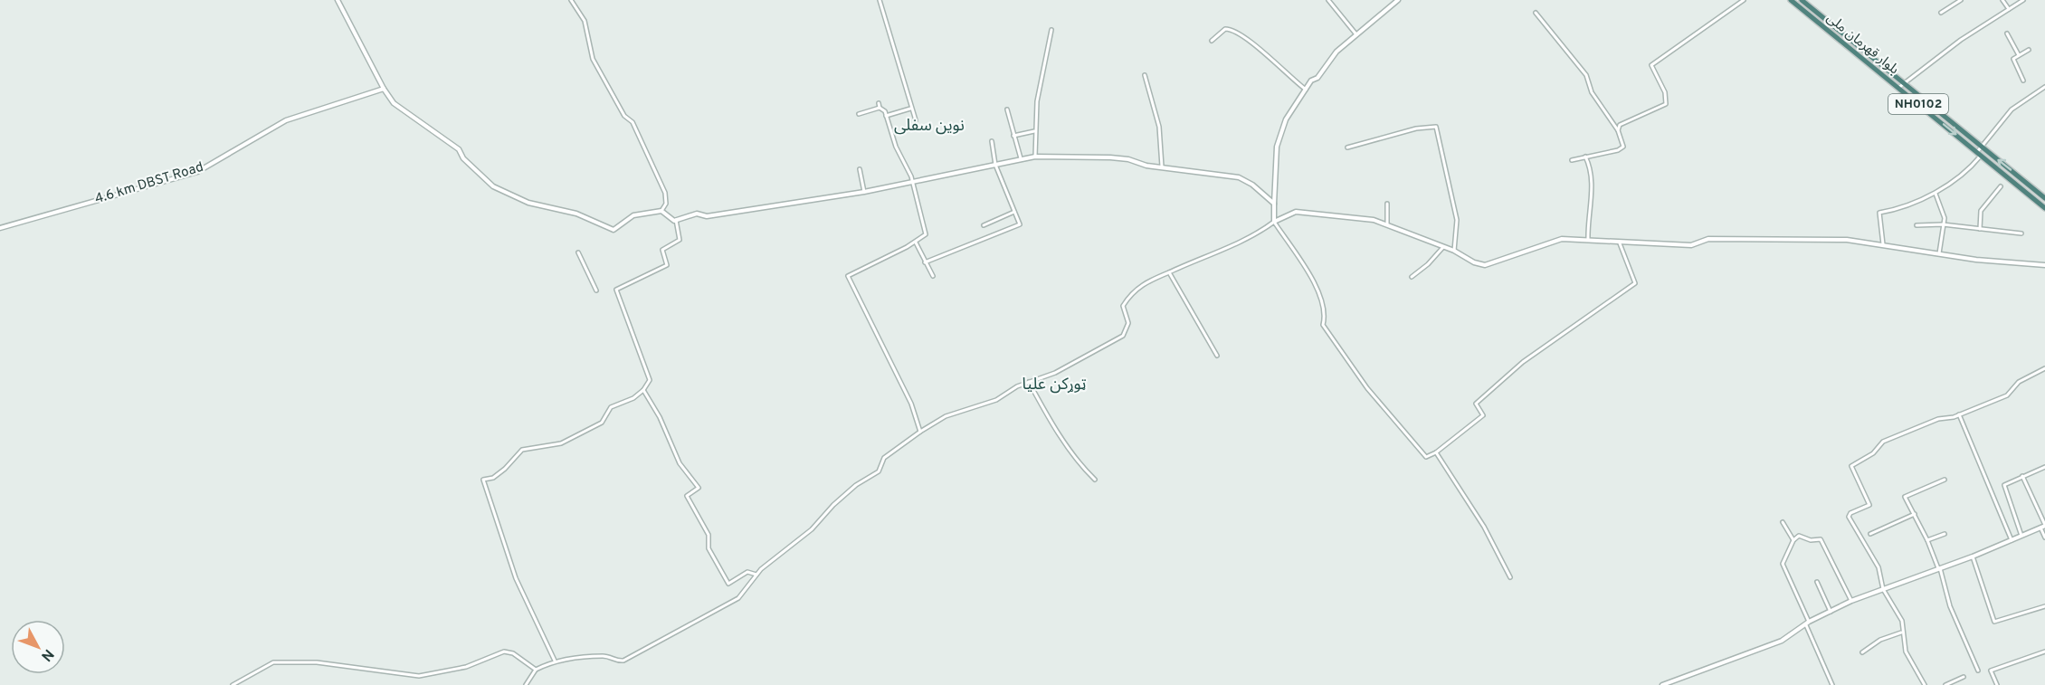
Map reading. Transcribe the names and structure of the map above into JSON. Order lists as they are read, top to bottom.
{
  "streets": {
    "highway": ["بلوار قهرمان ملی", "NH0102"],
    "street": ["4.6 km DBST Road"]
  },
  "districts": ["نوین سفلى", "ټوړکن علیا"],
  "north": "bottom right"
}
